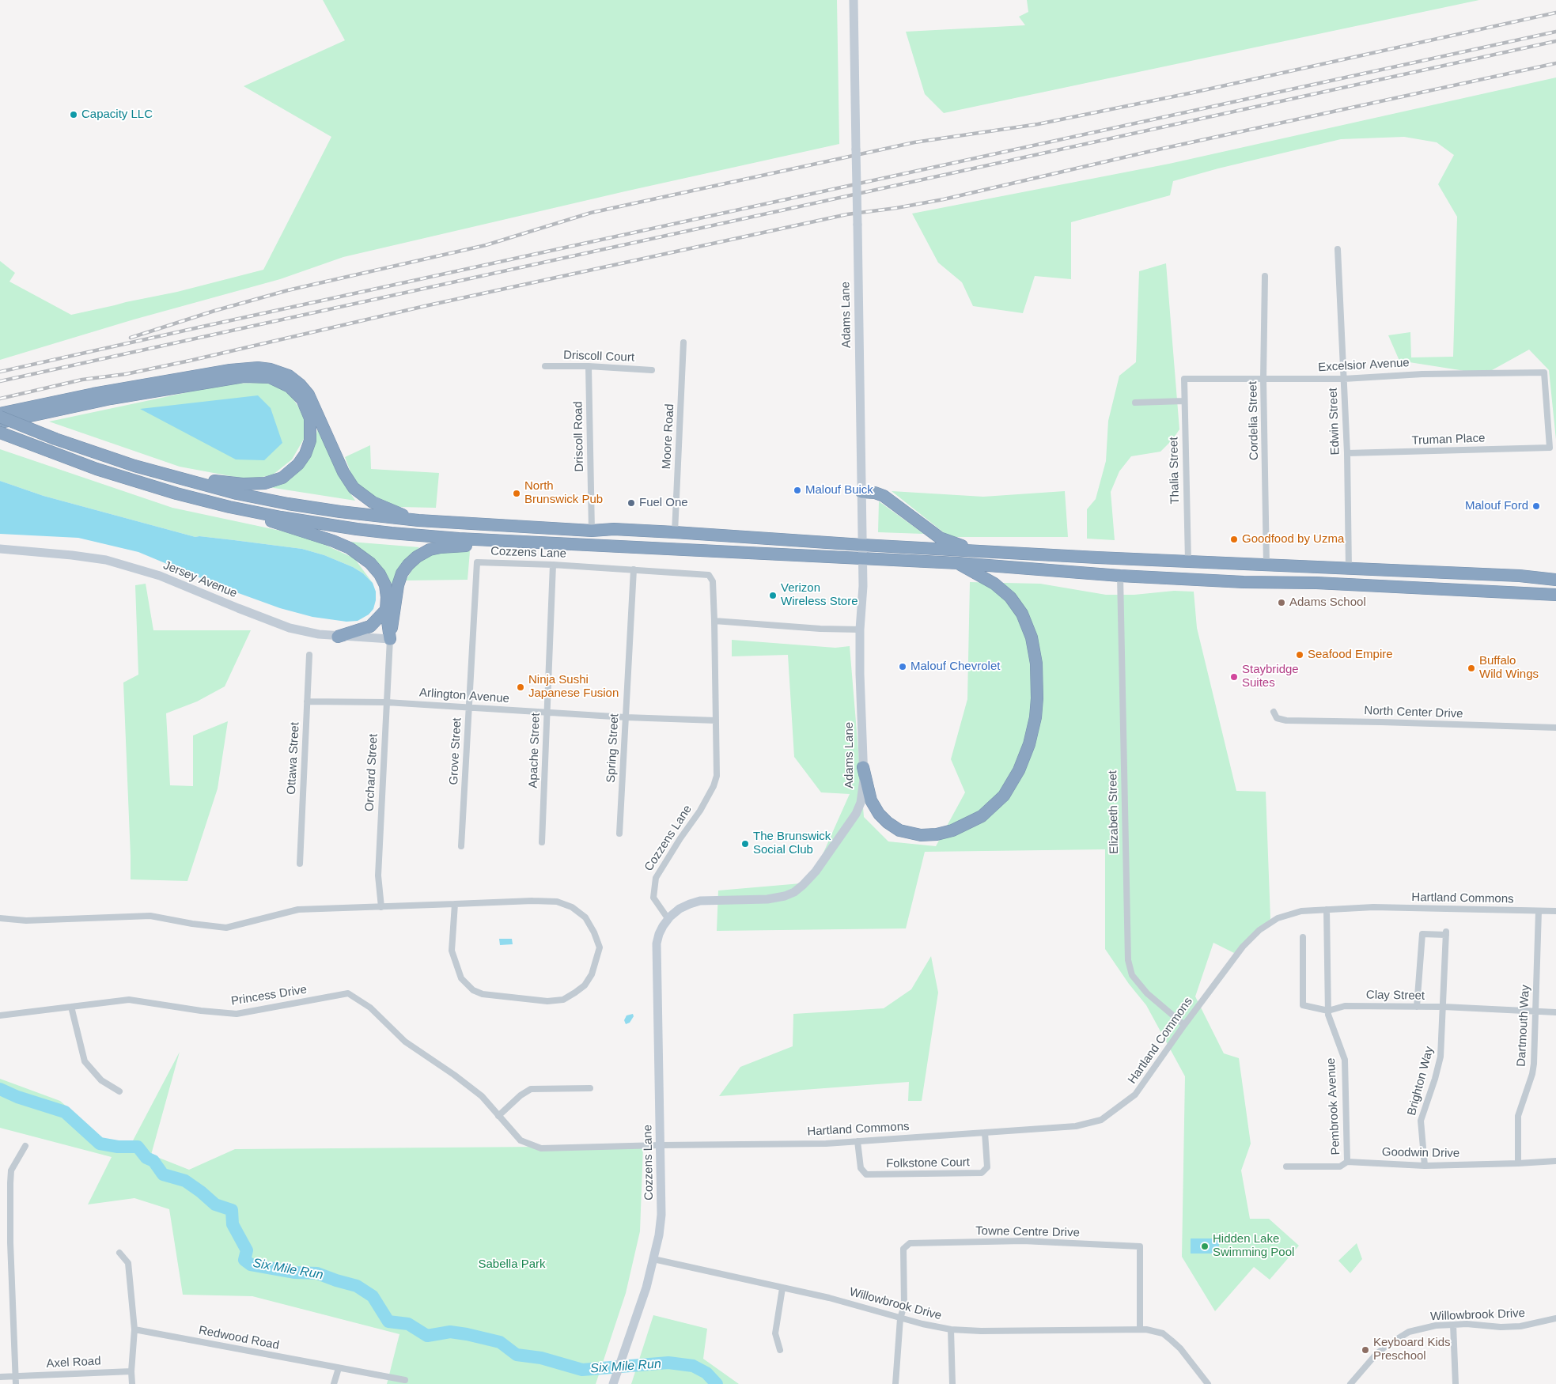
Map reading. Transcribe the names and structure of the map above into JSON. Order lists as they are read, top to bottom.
{
  "streets": {
    "street": [
      "Adams Lane",
      "Driscoll Court",
      "Excelsior Avenue",
      "Cordelia Street",
      "Edwin Street",
      "Driscoll Road",
      "Moore Road",
      "Truman Place",
      "Thalia Street",
      "Cozzens Lane",
      "Jersey Avenue",
      "Arlington Avenue",
      "North Center Drive",
      "Spring Street",
      "Apache Street",
      "Grove Street",
      "Ottawa Street",
      "Orchard Street",
      "Elizabeth Street",
      "Hartland Commons",
      "Princess Drive",
      "Clay Street",
      "Dartmouth Way",
      "Brighton Way",
      "Pembrook Avenue",
      "Goodwin Drive",
      "Folkstone Court",
      "Towne Centre Drive",
      "Willowbrook Drive",
      "Redwood Road",
      "Axel Road"
    ]
  },
  "crossings": [
    ["Adams Lane", "Cozzens Lane"],
    ["Driscoll Court", "Driscoll Road"],
    ["Excelsior Avenue", "Cordelia Street"],
    ["Excelsior Avenue", "Edwin Street"],
    ["Excelsior Avenue", "Truman Place"],
    ["Excelsior Avenue", "Thalia Street"],
    ["Edwin Street", "Truman Place"],
    ["Cozzens Lane", "Arlington Avenue"],
    ["Cozzens Lane", "Spring Street"],
    ["Cozzens Lane", "Apache Street"],
    ["Cozzens Lane", "Grove Street"],
    ["Cozzens Lane", "Hartland Commons"],
    ["Cozzens Lane", "Princess Drive"],
    ["Cozzens Lane", "Willowbrook Drive"],
    ["Jersey Avenue", "Orchard Street"],
    ["Arlington Avenue", "Spring Street"],
    ["Arlington Avenue", "Apache Street"],
    ["Arlington Avenue", "Grove Street"],
    ["Arlington Avenue", "Ottawa Street"],
    ["Arlington Avenue", "Orchard Street"],
    ["Elizabeth Street", "Hartland Commons"],
    ["Hartland Commons", "Princess Drive"],
    ["Hartland Commons", "Dartmouth Way"],
    ["Hartland Commons", "Pembrook Avenue"],
    ["Hartland Commons", "Folkstone Court"],
    ["Clay Street", "Dartmouth Way"],
    ["Clay Street", "Brighton Way"],
    ["Clay Street", "Pembrook Avenue"],
    ["Dartmouth Way", "Goodwin Drive"],
    ["Brighton Way", "Goodwin Drive"],
    ["Pembrook Avenue", "Goodwin Drive"],
    ["Towne Centre Drive", "Willowbrook Drive"]
  ],
  "water": ["Six Mile Run"],
  "parks": ["Sabella Park"],
  "places": [
    "Capacity LLC",
    "Malouf Buick",
    "North Brunswick Pub",
    "Fuel One",
    "Malouf Ford",
    "Goodfood by Uzma",
    "Verizon Wireless Store",
    "Adams School",
    "Seafood Empire",
    "Malouf Chevrolet",
    "Buffalo Wild Wings",
    "Staybridge Suites",
    "Ninja Sushi Japanese Fusion",
    "The Brunswick Social Club",
    "Hidden Lake Swimming Pool",
    "Keyboard Kids Preschool"
  ]
}
